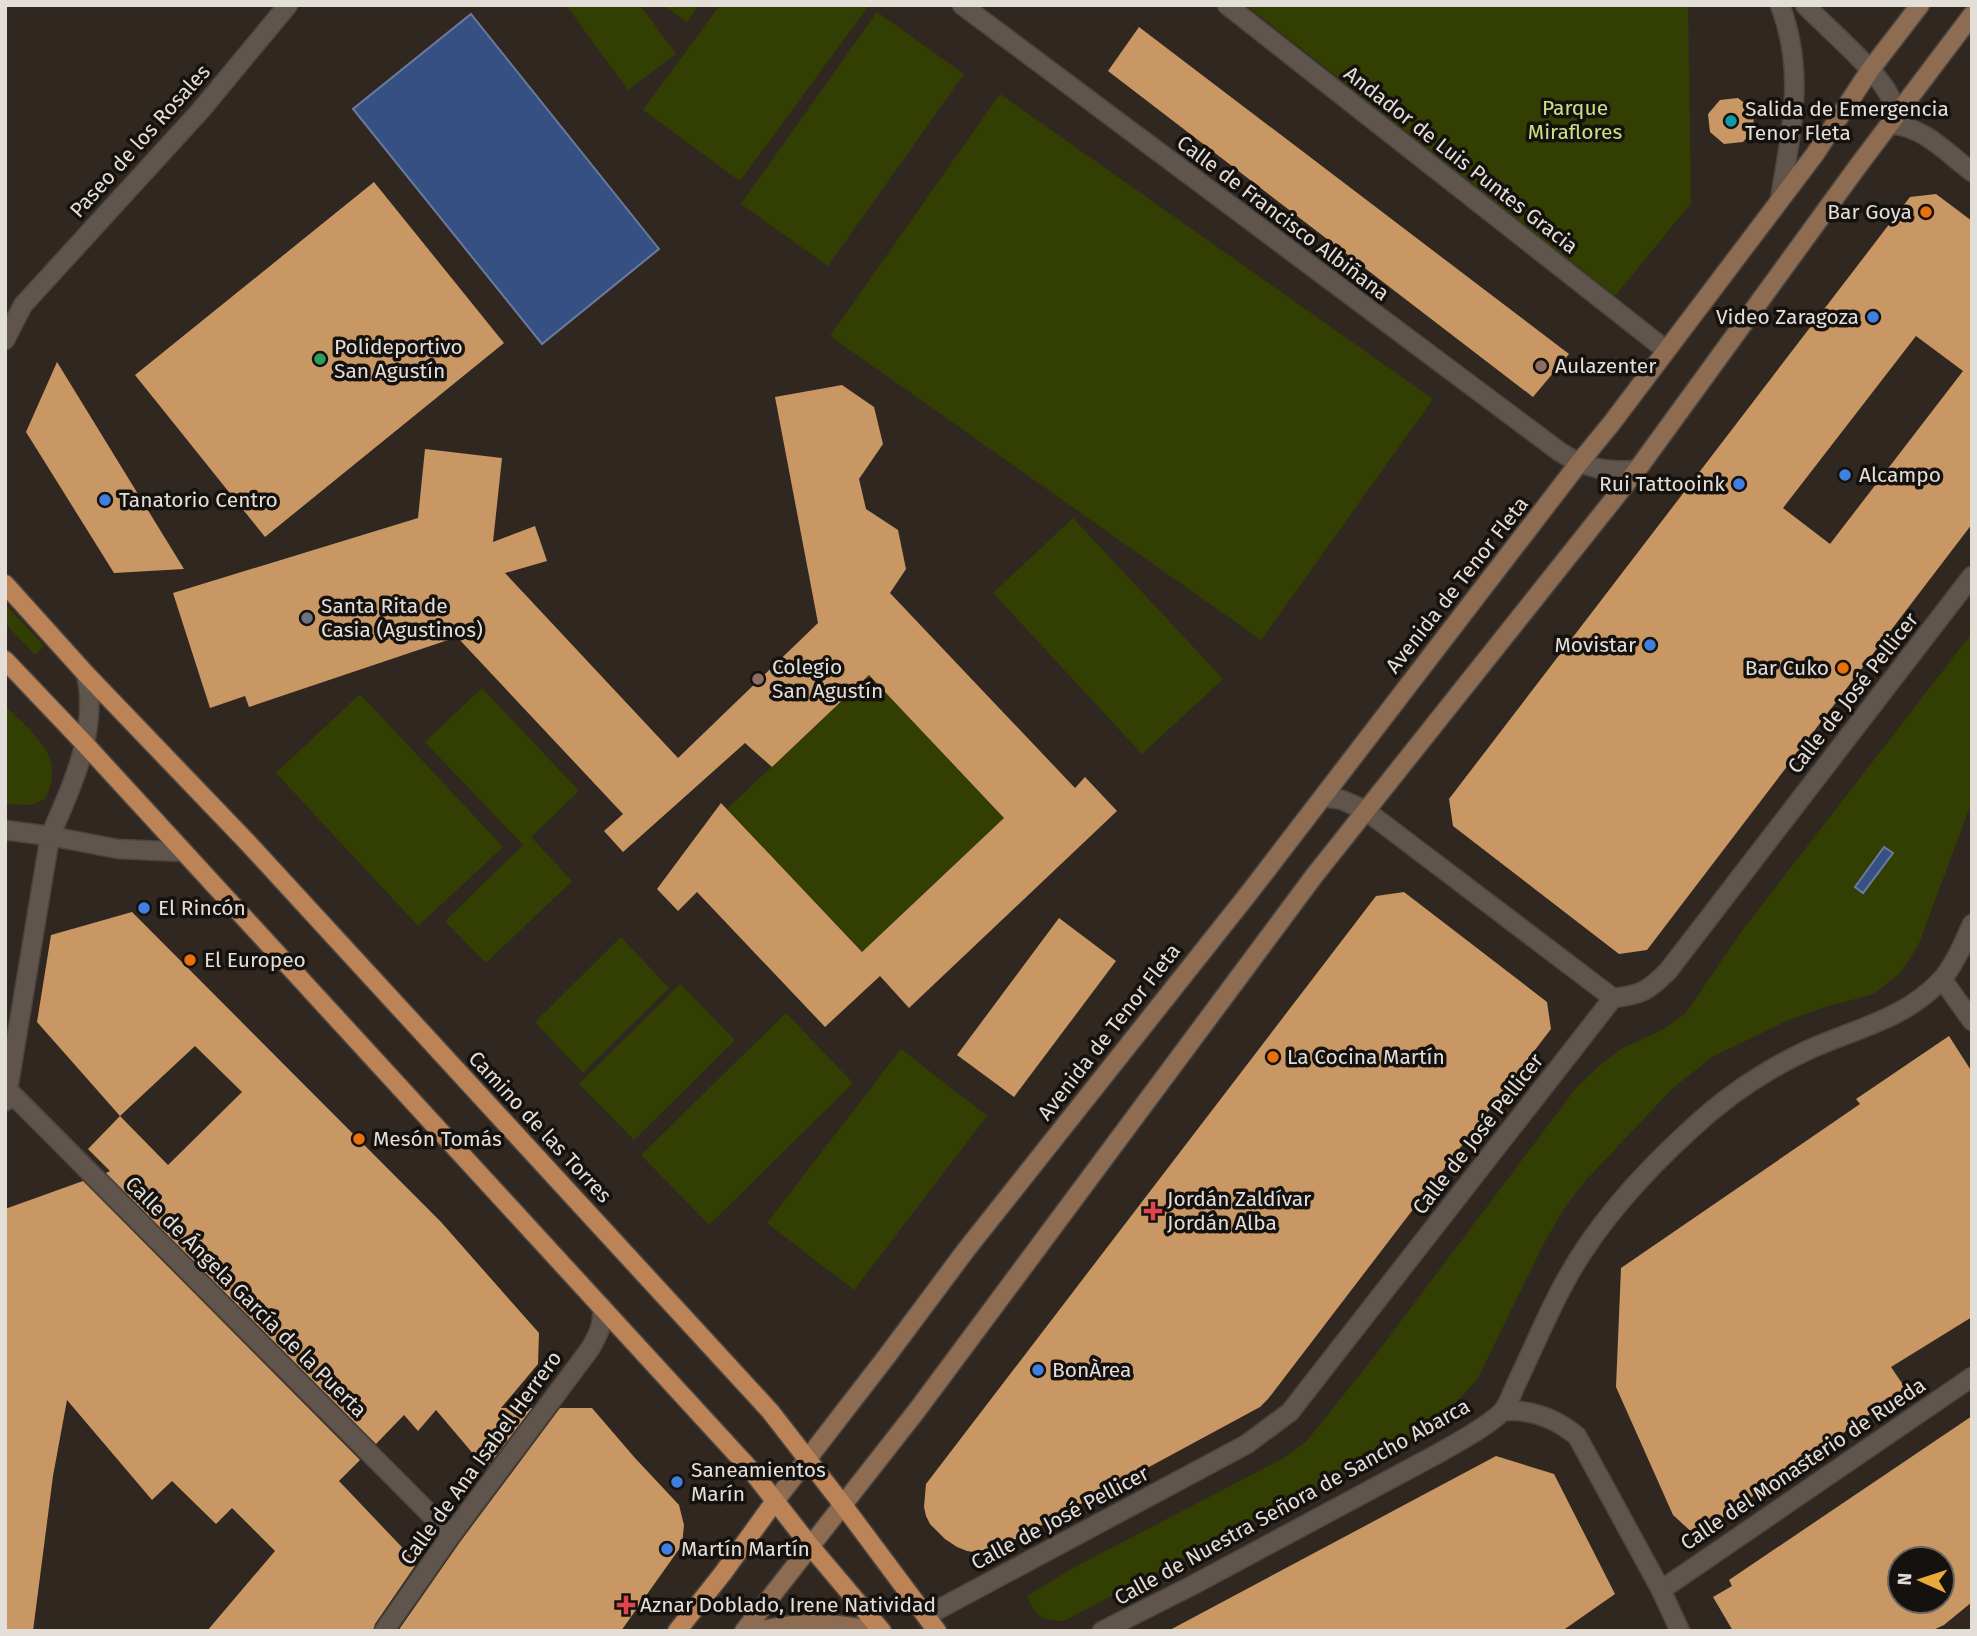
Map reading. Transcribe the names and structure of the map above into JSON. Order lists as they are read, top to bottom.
{
  "streets": {
    "main road": ["Avenida de Tenor Fleta", "Camino de las Torres"],
    "street": [
      "Paseo de los Rosales",
      "Andador de Luis Puntes Gracia",
      "Calle de Francisco Albiñana",
      "Calle de José Pellicer",
      "Calle de Ángela García de la Puerta",
      "Calle de Ana Isabel Herrero",
      "Calle del Monasterio de Rueda",
      "Calle de Nuestra Señora de Sancho Abarca"
    ]
  },
  "crossings": [
    ["Andador de Luis Puntes Gracia", "Avenida de Tenor Fleta"],
    ["Calle de Francisco Albiñana", "Avenida de Tenor Fleta"],
    ["Avenida de Tenor Fleta", "Camino de las Torres"],
    ["Calle de José Pellicer", "Camino de las Torres"],
    ["Calle de Ángela García de la Puerta", "Calle de Ana Isabel Herrero"]
  ],
  "parks": ["Parque Miraflores"],
  "places": {
    "other": [
      "Salida de Emergencia Tenor Fleta",
      "Bar Goya",
      "Video Zaragoza",
      "Polideportivo San Agustín",
      "Aulazenter",
      "Alcampo",
      "Rui Tattooink",
      "Tanatorio Centro",
      "Santa Rita de Casia (Agustinos)",
      "Movistar",
      "Bar Cuko",
      "Colegio San Agustín",
      "El Rincón",
      "El Europeo",
      "La Cocina Martín",
      "Mesón Tomás",
      "BonÀrea",
      "Saneamientos Marín",
      "Martín Martín"
    ],
    "health": ["Jordán Zaldívar Jordán Alba", "Aznar Doblado, Irene Natividad"]
  },
  "north": "left"
}
